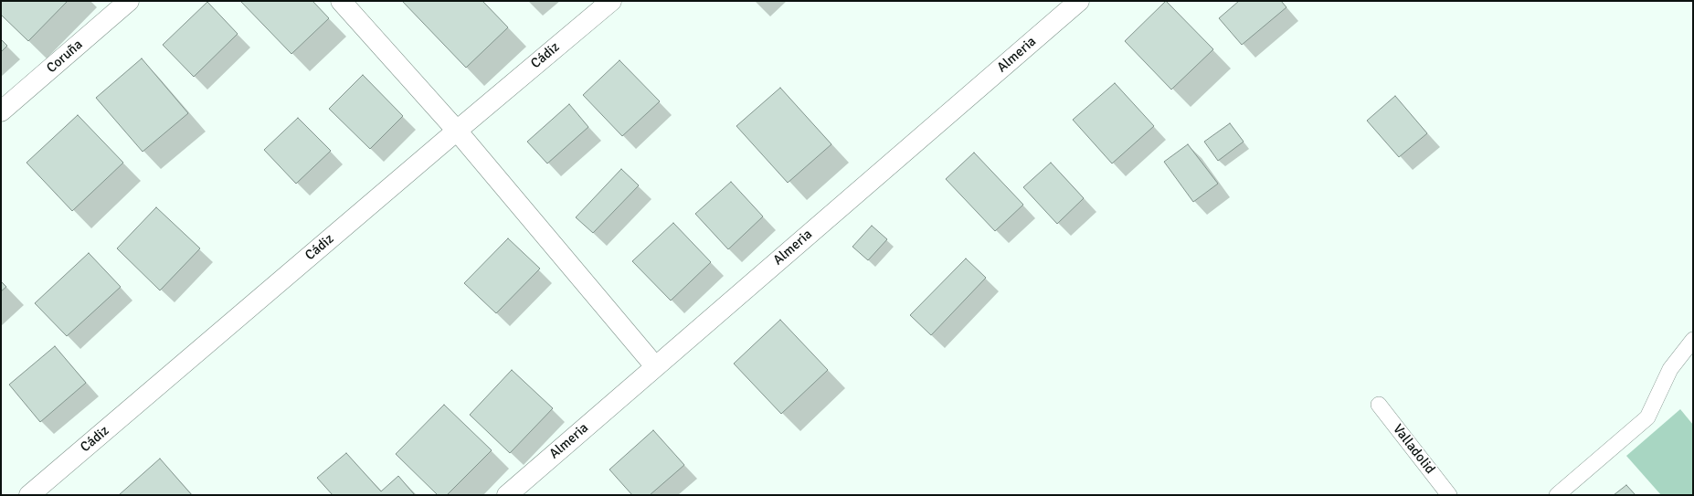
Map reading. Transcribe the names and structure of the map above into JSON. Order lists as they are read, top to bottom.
{
  "streets": {
    "street": ["Almeria", "Cádiz", "Coruña"],
    "lane": ["Valladolid"]
  }
}
